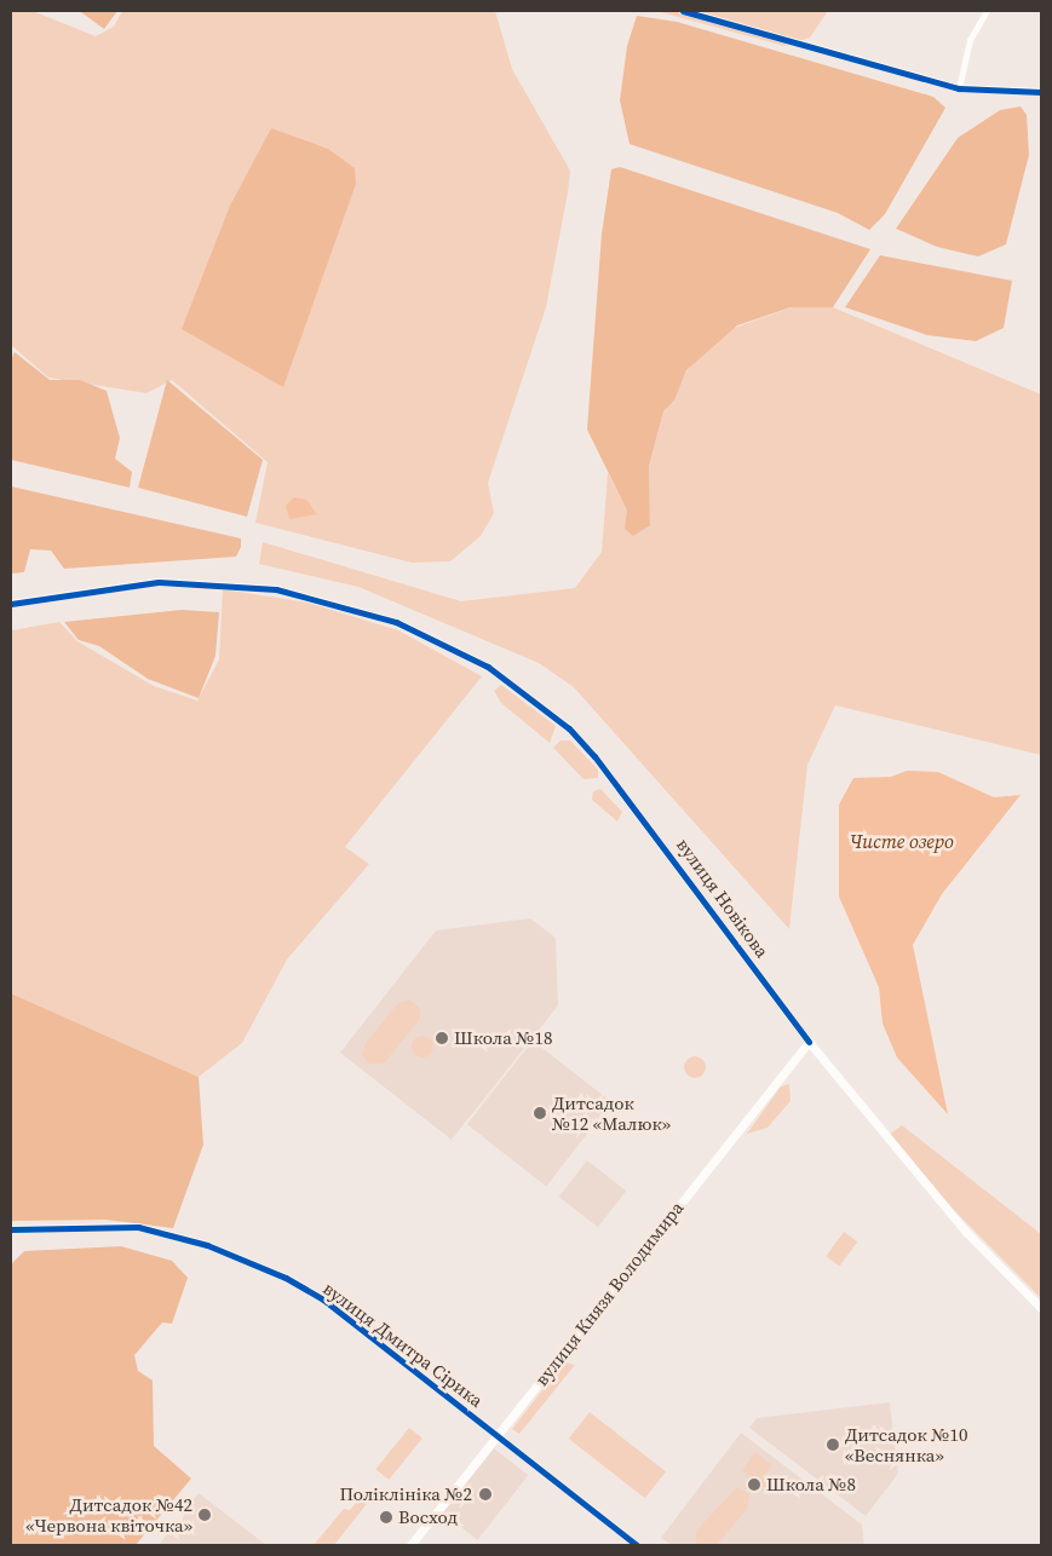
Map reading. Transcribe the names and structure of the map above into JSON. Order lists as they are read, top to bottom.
{
  "streets": {
    "main road": ["вулиця Новікова", "вулиця Князя Володимира"],
    "street": ["вулиця Дмитра Сірика"]
  },
  "crossings": [
    ["вулиця Новікова", "вулиця Князя Володимира"],
    ["вулиця Князя Володимира", "вулиця Дмитра Сірика"]
  ],
  "water": ["Чисте озеро"],
  "places": [
    "Школа №18",
    "Дитсадок №12 «Малюк»",
    "Дитсадок №10 «Веснянка»",
    "Школа №8",
    "Поліклініка №2",
    "Дитсадок №42 «Червона квіточка»",
    "Восход"
  ]
}
